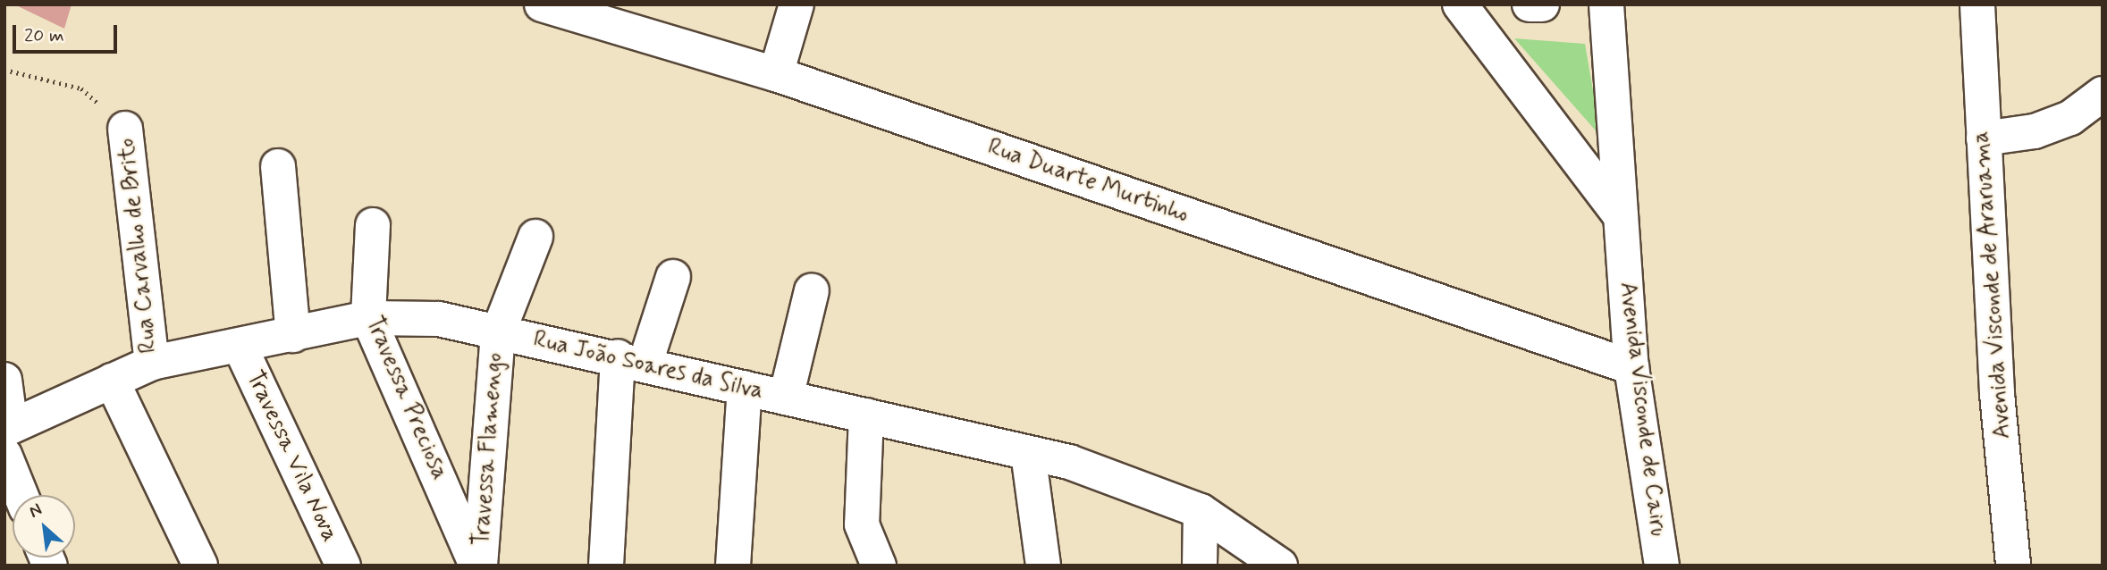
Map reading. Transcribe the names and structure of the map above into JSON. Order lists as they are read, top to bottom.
{
  "streets": {
    "street": [
      "Rua Duarte Murtinho",
      "Rua Carvalho de Brito",
      "Avenida Visconde de Araruama",
      "Rua João Soares da Silva",
      "Travessa Preciosa",
      "Avenida Visconde de Cairu",
      "Travessa Flamengo",
      "Travessa Vila Nova"
    ]
  },
  "crossings": [
    ["Rua Duarte Murtinho", "Avenida Visconde de Cairu"],
    ["Rua Carvalho de Brito", "Rua João Soares da Silva"],
    ["Rua João Soares da Silva", "Travessa Preciosa"],
    ["Rua João Soares da Silva", "Travessa Flamengo"],
    ["Rua João Soares da Silva", "Travessa Vila Nova"],
    ["Travessa Preciosa", "Travessa Flamengo"]
  ],
  "scale_bar": "20 m",
  "north": "top left"
}
